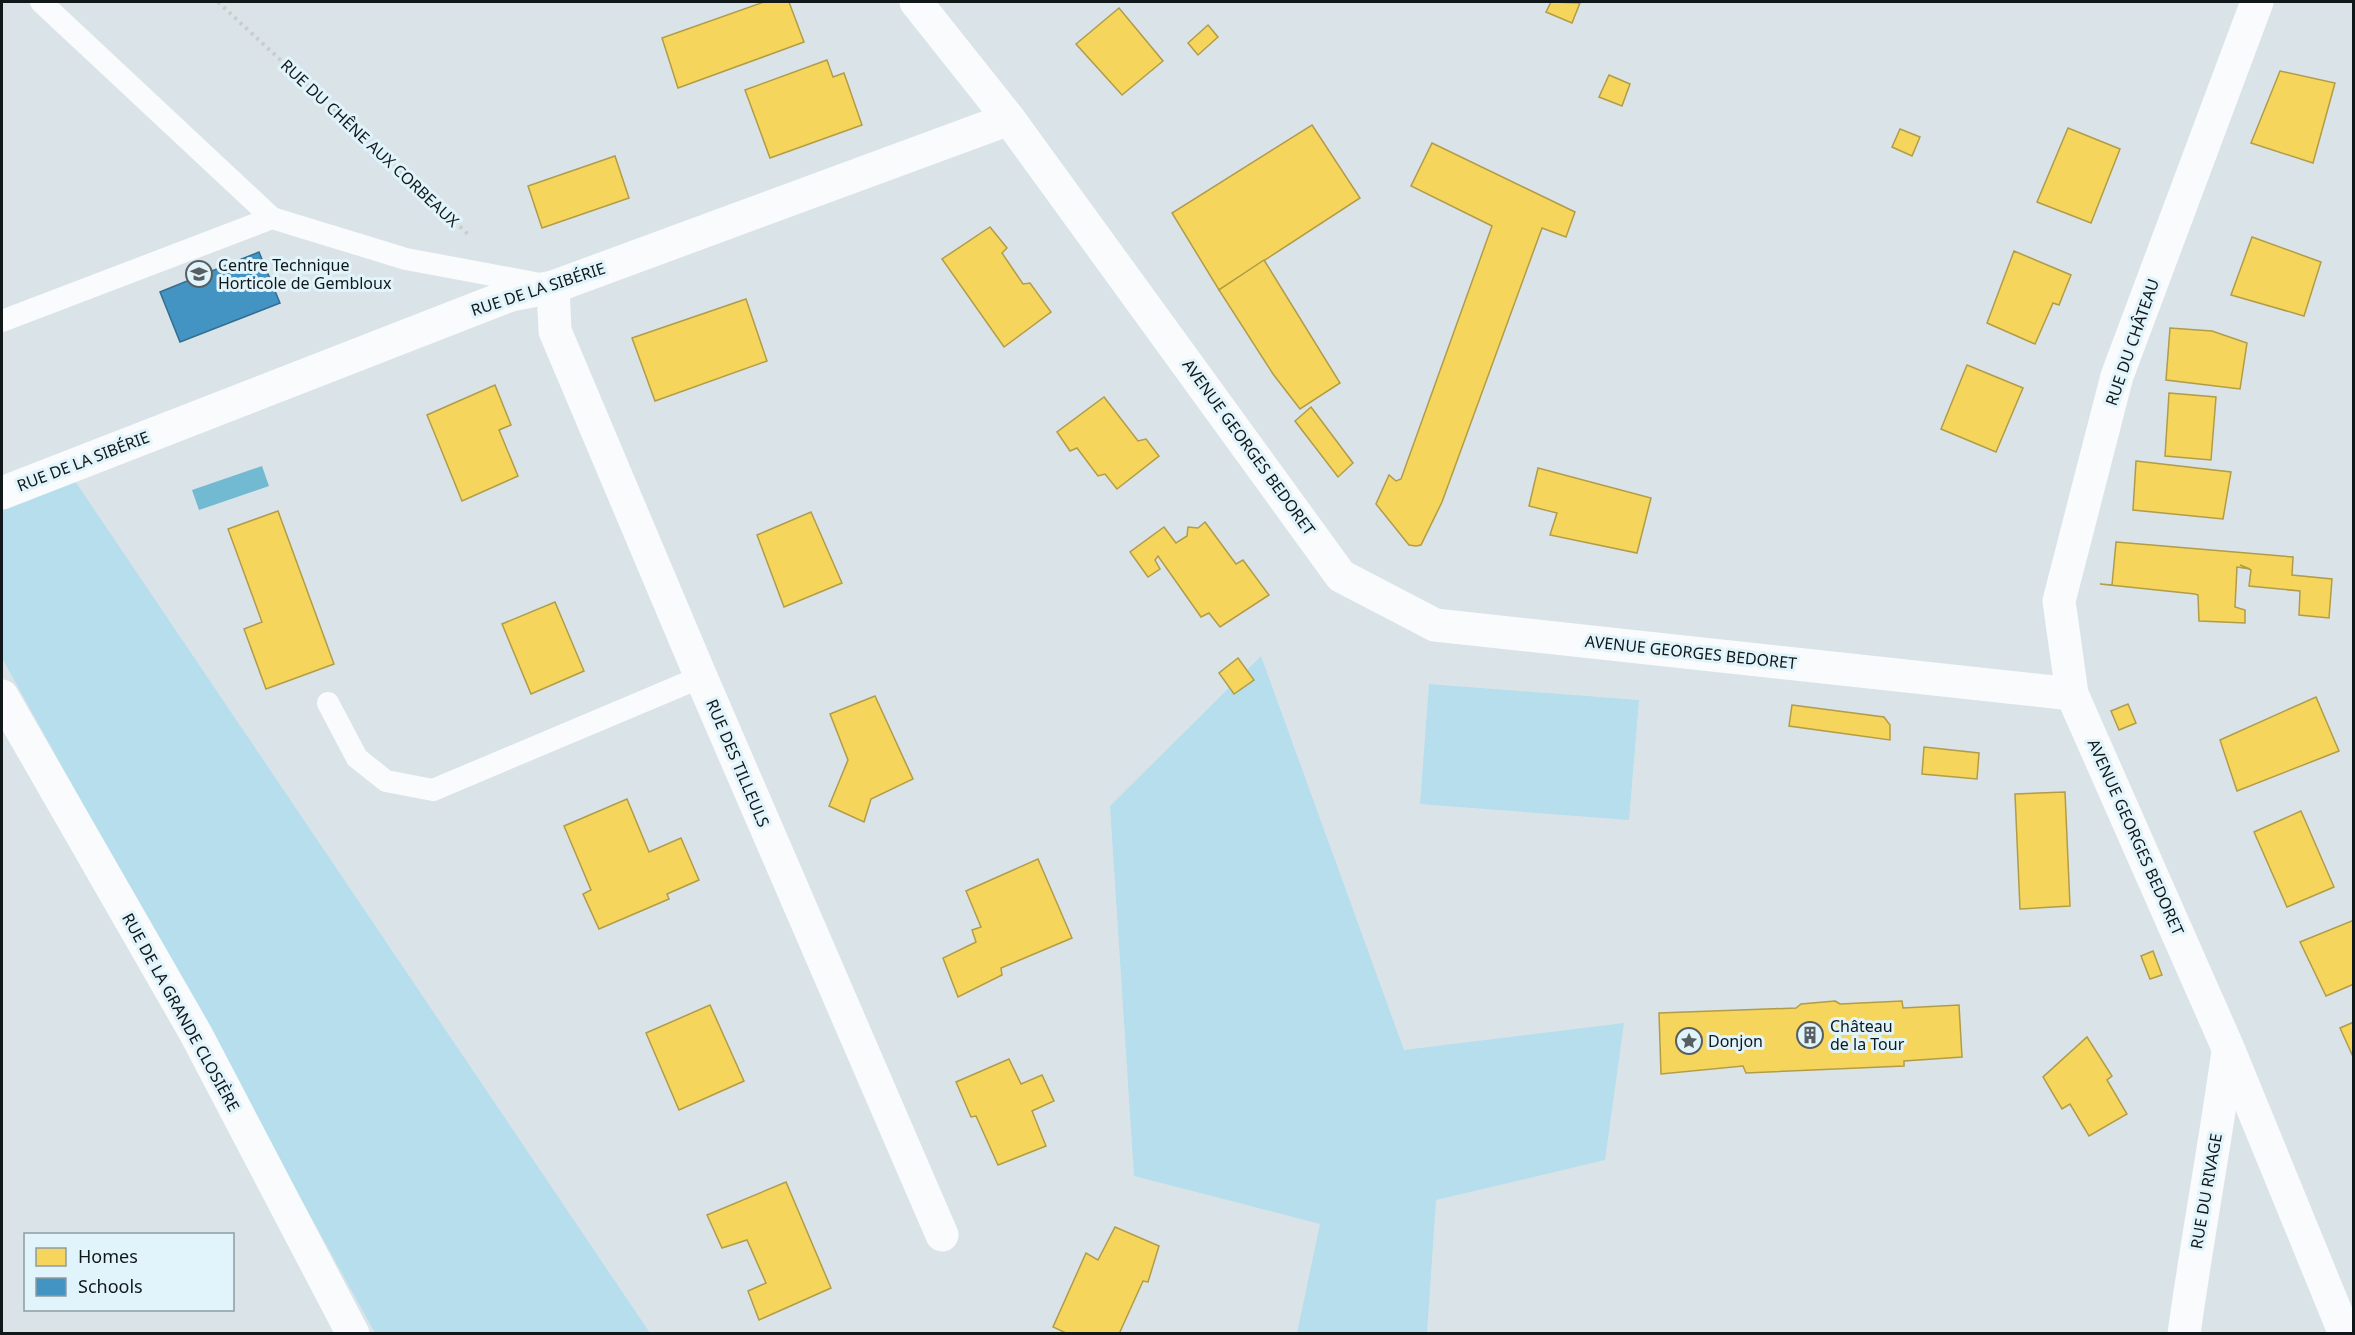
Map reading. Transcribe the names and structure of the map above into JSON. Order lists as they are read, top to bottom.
{
  "streets": {
    "street": [
      "RUE DE LA SIBÉRIE",
      "RUE DU CHÂTEAU",
      "AVENUE GEORGES BEDORET",
      "RUE DES TILLEULS",
      "RUE DE LA GRANDE CLOSIÈRE",
      "RUE DU RIVAGE"
    ],
    "path": ["RUE DU CHÊNE AUX CORBEAUX"]
  },
  "crossings": [
    ["RUE DE LA SIBÉRIE", "AVENUE GEORGES BEDORET"],
    ["RUE DE LA SIBÉRIE", "RUE DES TILLEULS"],
    ["RUE DU CHÂTEAU", "AVENUE GEORGES BEDORET"],
    ["AVENUE GEORGES BEDORET", "RUE DU RIVAGE"]
  ],
  "places": {
    "school or university": ["Centre Technique Horticole de Gembloux"],
    "building": ["Château de la Tour"],
    "place": ["Donjon"]
  },
  "legend": ["Homes", "Schools"]
}
